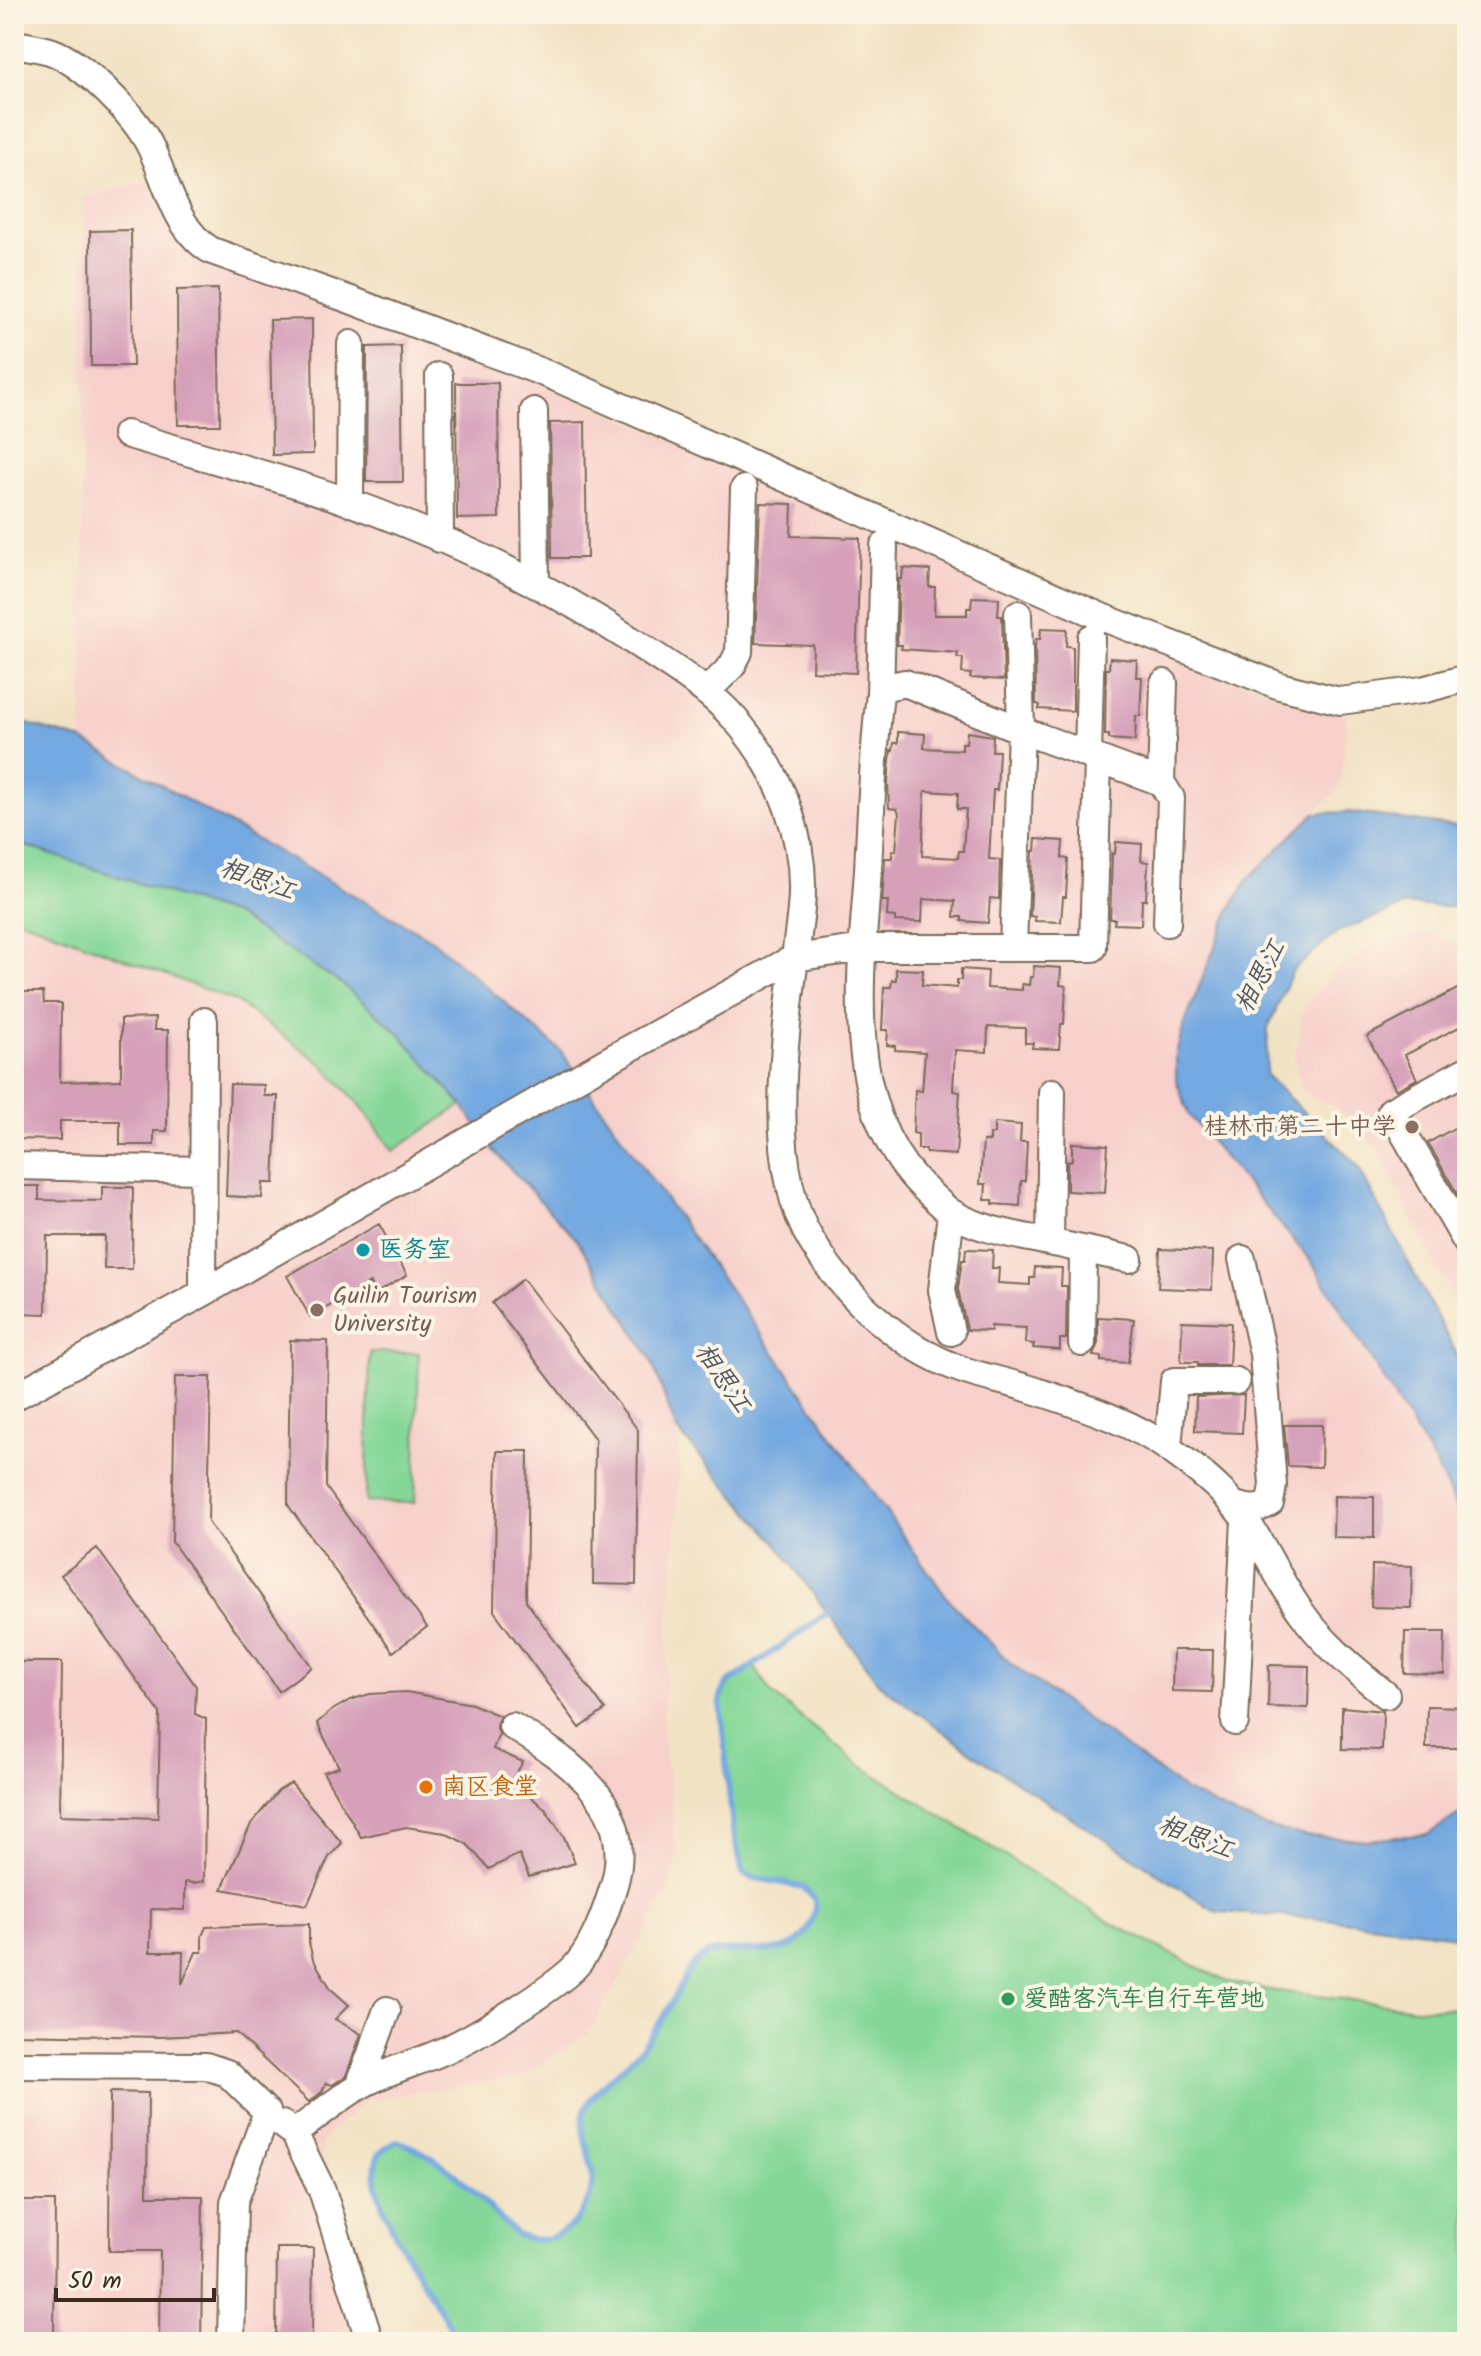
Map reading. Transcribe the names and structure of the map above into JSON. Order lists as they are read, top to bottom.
{
  "water": ["相思江"],
  "places": [
    "桂林市第二十中学",
    "医务室",
    "Guilin Tourism University",
    "南区食堂",
    "爱酷客汽车自行车营地"
  ],
  "scale_bar": "50 m"
}
